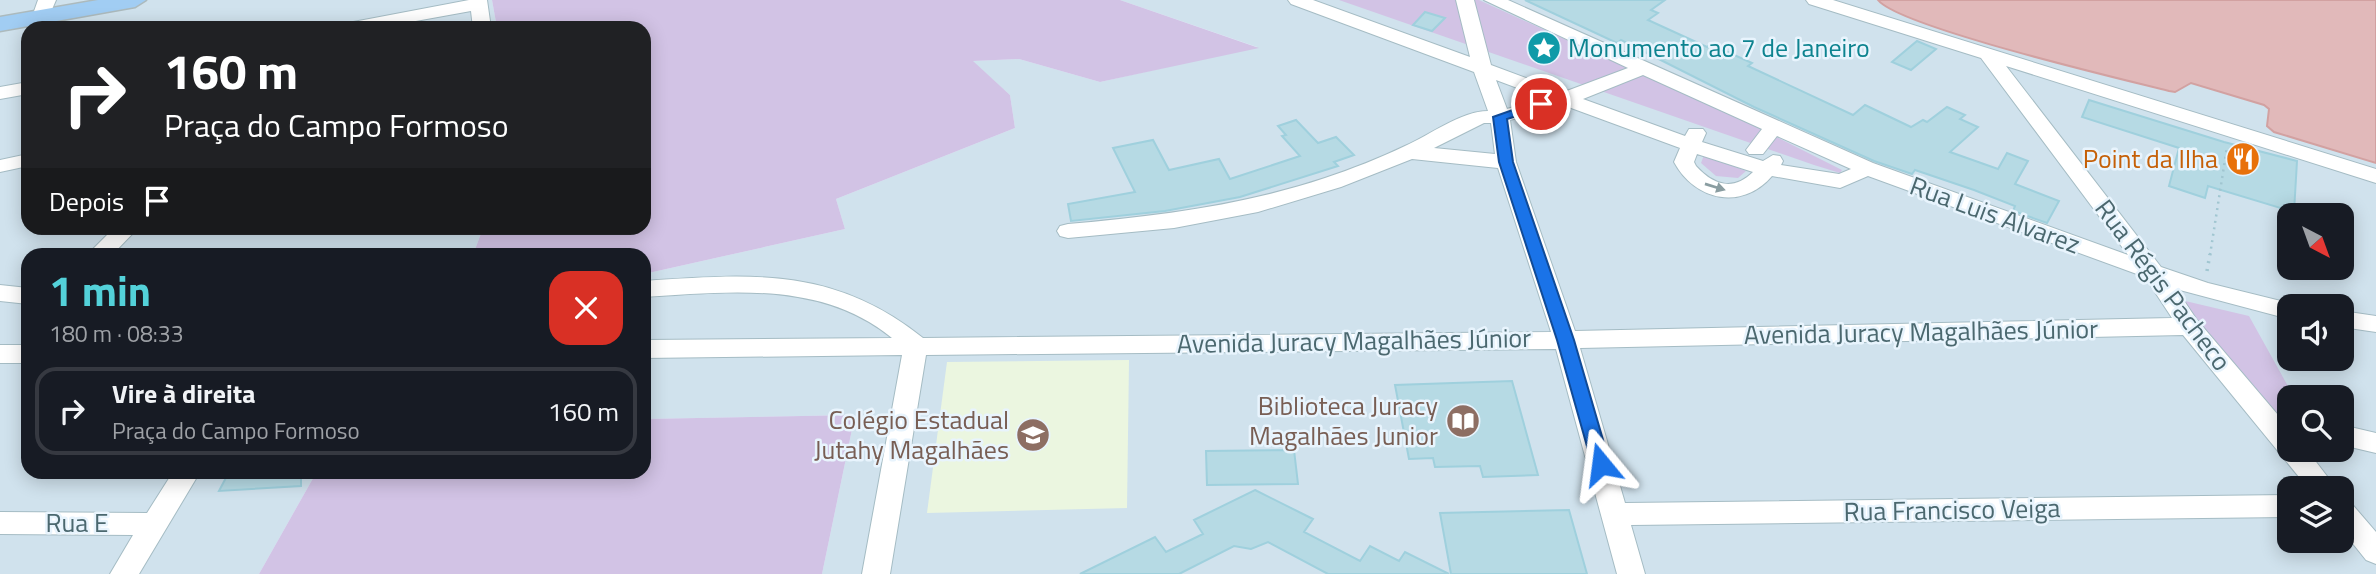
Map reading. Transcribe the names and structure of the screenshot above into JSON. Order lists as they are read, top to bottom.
{
  "streets": {
    "street": [
      "Rua Luis Alvarez",
      "Rua Régis Pacheco",
      "Avenida Juracy Magalhães Júnior",
      "Rua Francisco Veiga",
      "Rua E"
    ]
  },
  "crossings": [
    ["Rua Luis Alvarez", "Rua Régis Pacheco"],
    ["Rua Régis Pacheco", "Avenida Juracy Magalhães Júnior"]
  ],
  "places": {
    "place": ["Monumento ao 7 de Janeiro"],
    "restaurant": ["Point da Ilha"],
    "library": ["Biblioteca Juracy Magalhães Junior"],
    "school or university": ["Colégio Estadual Jutahy Magalhães"]
  },
  "north": "bottom right",
  "page": {
    "turn": ["160 m", "Praça do Campo Formoso"],
    "then": "Depois",
    "heading": ["1 min", "180 m · 08:33"],
    "list": [
      {
        "name": "Vire à direita",
        "note": "Praça do Campo Formoso",
        "value": "160 m"
      }
    ]
  }
}
